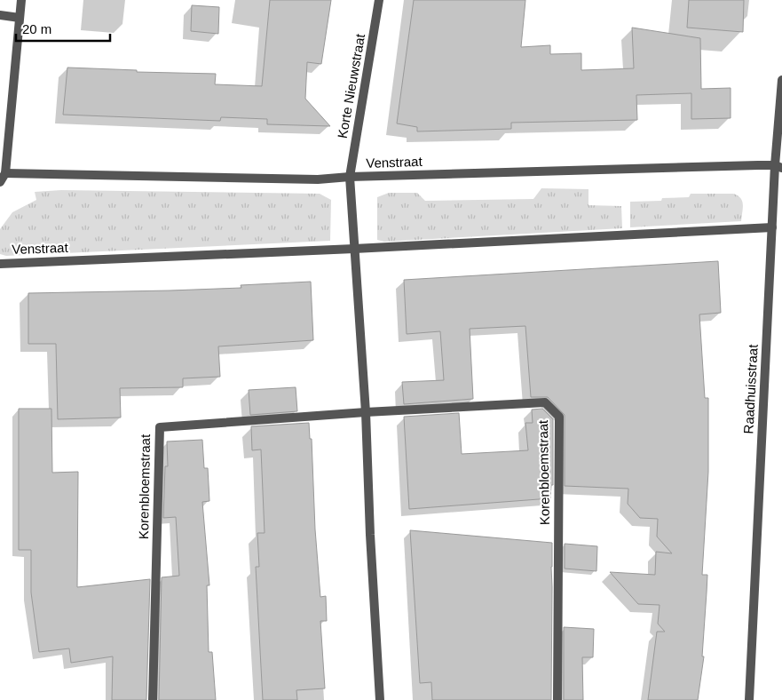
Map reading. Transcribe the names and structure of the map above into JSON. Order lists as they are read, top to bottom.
{
  "streets": {
    "street": [
      "Korte Nieuwstraat",
      "Venstraat",
      "Raadhuisstraat",
      "Korenbloemstraat"
    ]
  },
  "crossings": [
    ["Korte Nieuwstraat", "Venstraat"],
    ["Venstraat", "Raadhuisstraat"]
  ],
  "scale_bar": "20 m"
}
